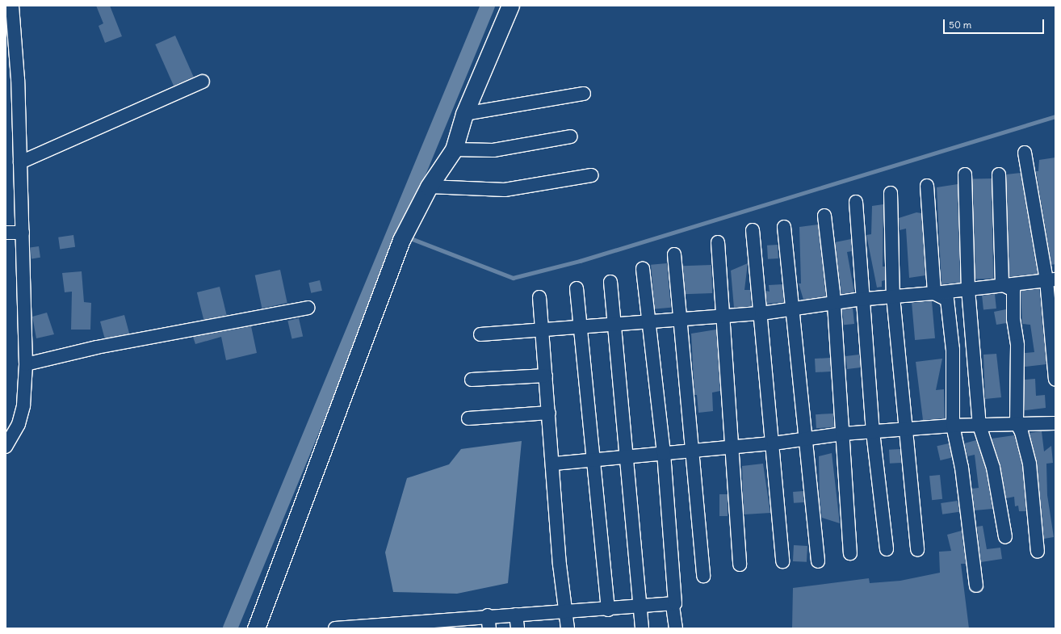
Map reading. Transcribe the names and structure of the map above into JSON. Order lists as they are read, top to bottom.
{
  "scale_bar": "50 m"
}
